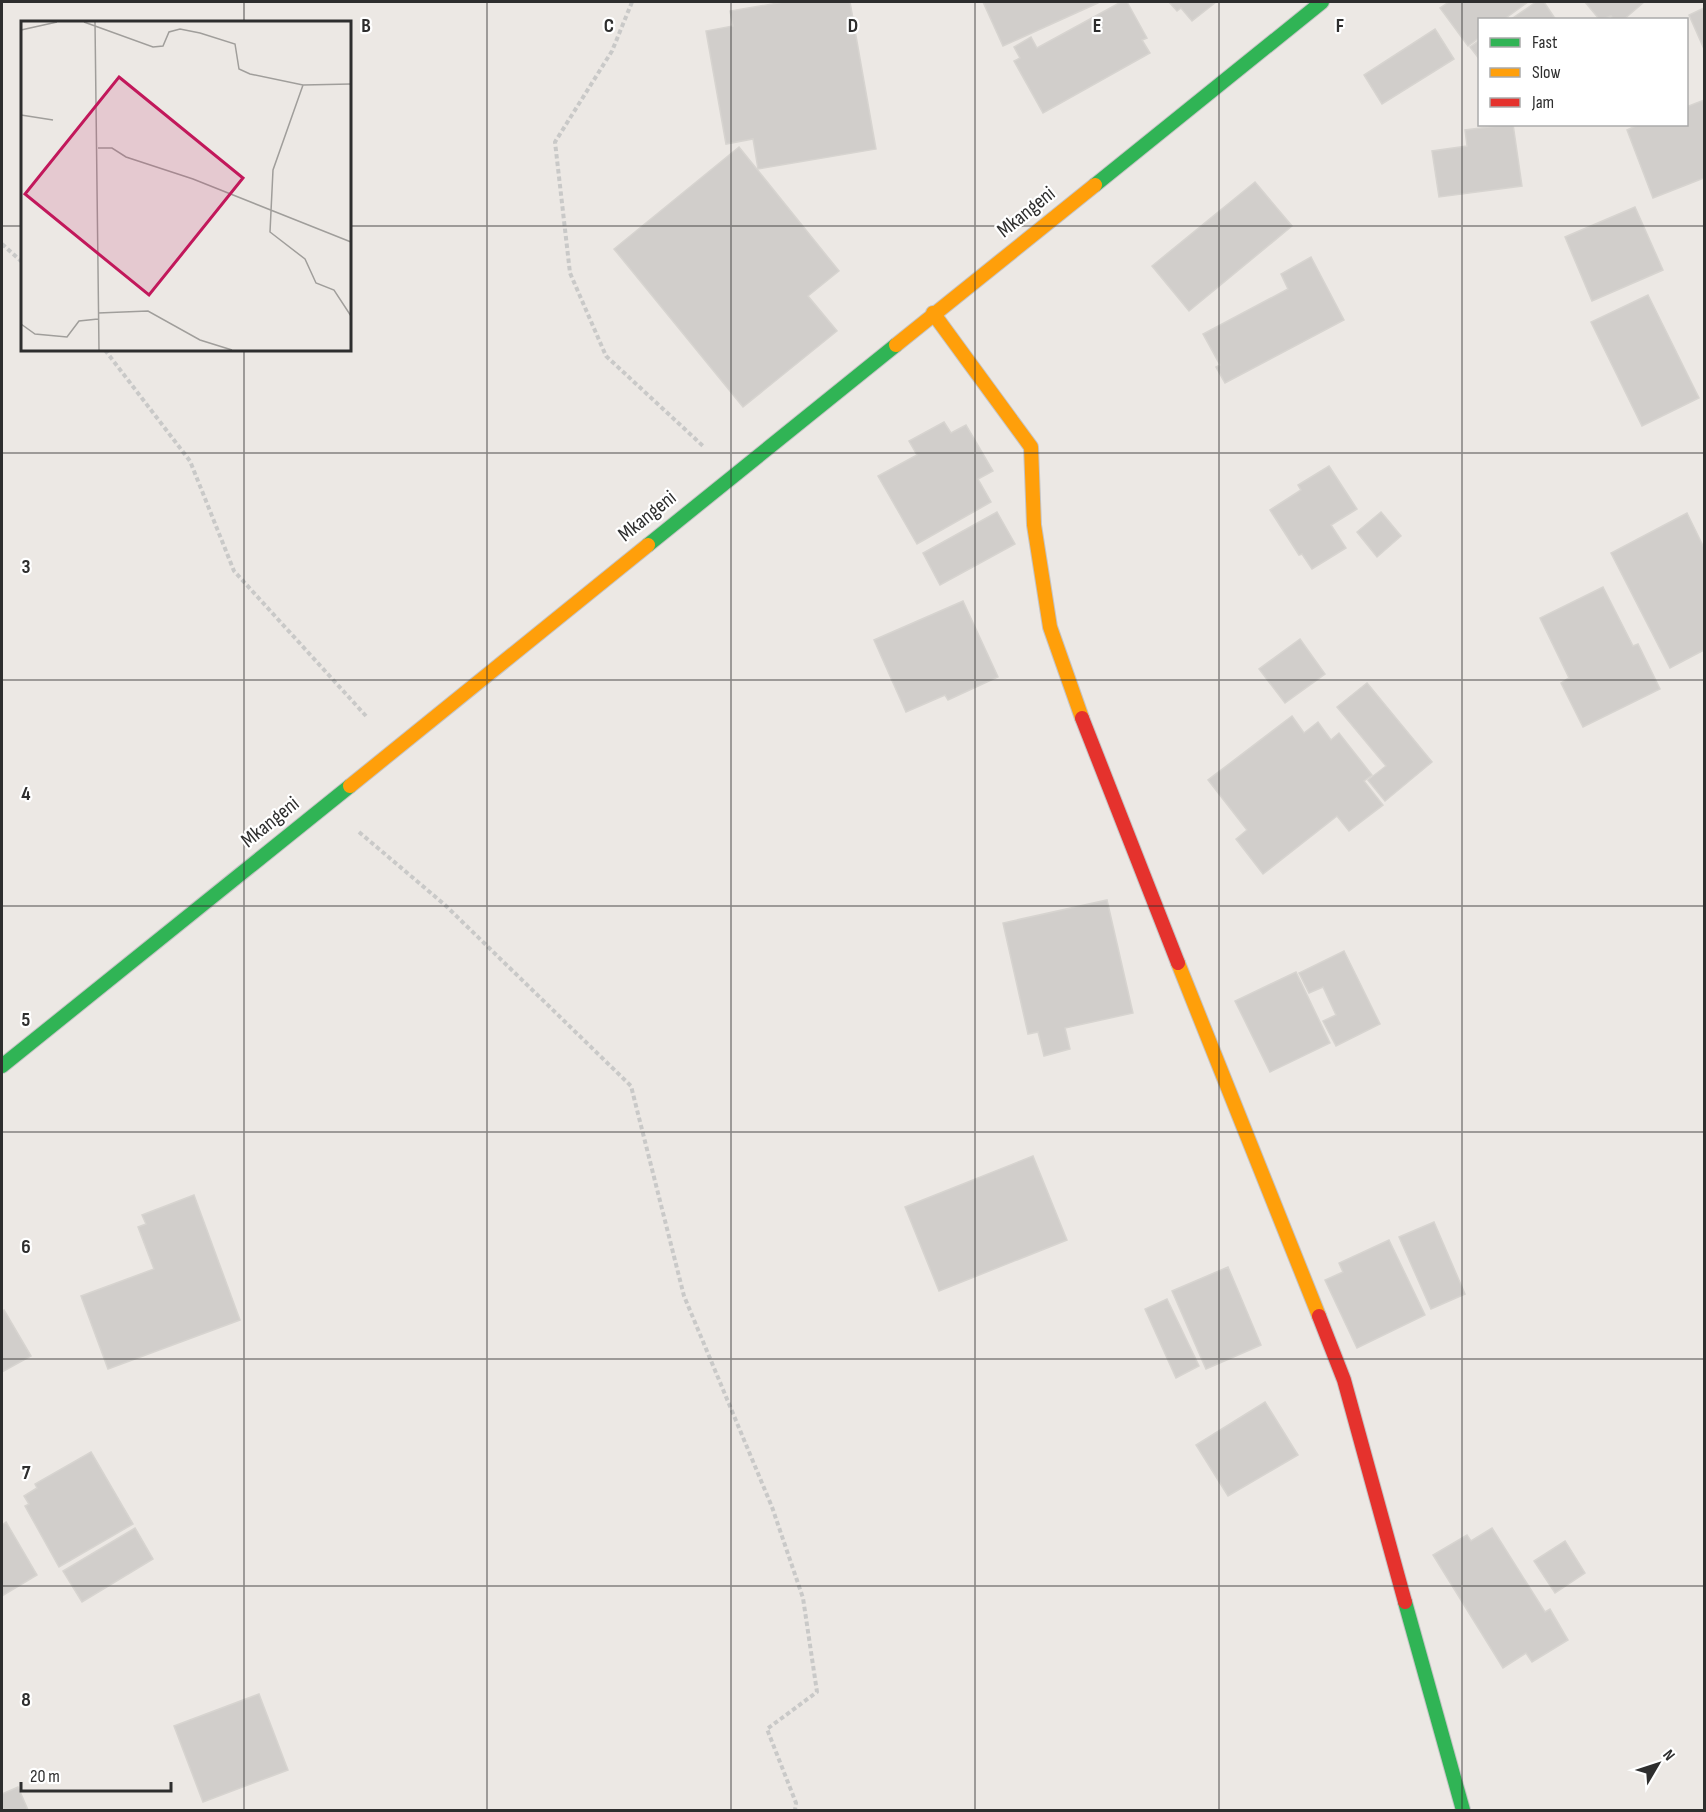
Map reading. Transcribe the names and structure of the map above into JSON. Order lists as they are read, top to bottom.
{
  "streets": {
    "street": ["Mkangeni"]
  },
  "legend": ["Fast", "Slow", "Jam"],
  "scale_bar": "20 m",
  "north": "top right",
  "grid": {
    "columns": [
      "B",
      "C",
      "D",
      "E",
      "F"
    ],
    "rows": [
      "3",
      "4",
      "5",
      "6",
      "7",
      "8"
    ]
  }
}
